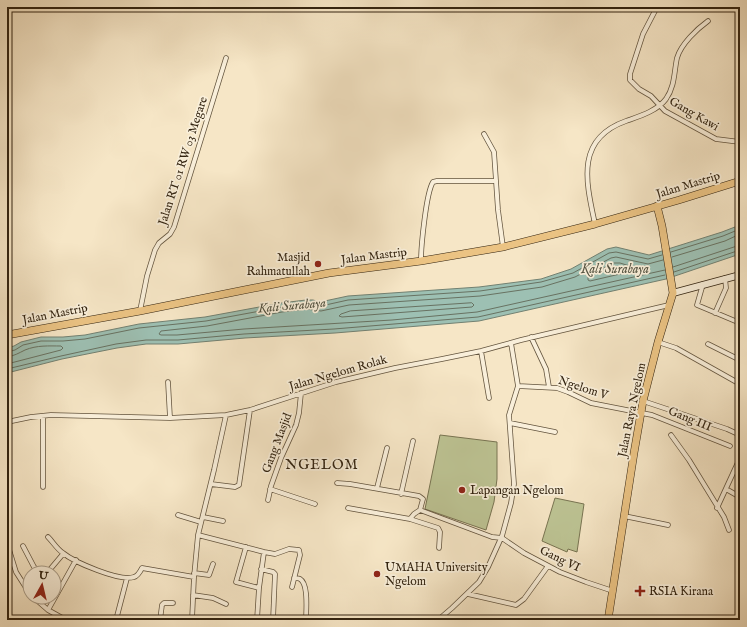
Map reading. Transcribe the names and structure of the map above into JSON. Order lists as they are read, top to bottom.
{
  "streets": {
    "main road": ["Jalan Mastrip", "Jalan Raya Ngelom"],
    "street": [
      "Gang Kawi",
      "Jalan RT 01 RW 03 Megare",
      "Jalan Ngelom Rolak",
      "Ngelom V",
      "Gang III",
      "Gang Masjid",
      "Gang VI"
    ]
  },
  "crossings": [
    ["Jalan RT 01 RW 03 Megare", "Jalan Mastrip"],
    ["Jalan Mastrip", "Jalan Raya Ngelom"],
    ["Jalan Ngelom Rolak", "Jalan Raya Ngelom"],
    ["Jalan Ngelom Rolak", "Gang Masjid"],
    ["Ngelom V", "Jalan Raya Ngelom"],
    ["Ngelom V", "Gang III"],
    ["Jalan Raya Ngelom", "Gang III"],
    ["Jalan Raya Ngelom", "Gang VI"]
  ],
  "districts": ["NGELOM"],
  "water": ["Kali Surabaya"],
  "places": {
    "other": ["Masjid Rahmatullah", "Lapangan Ngelom", "UMAHA University Ngelom"],
    "health": ["RSIA Kirana"]
  },
  "north": "top"
}
